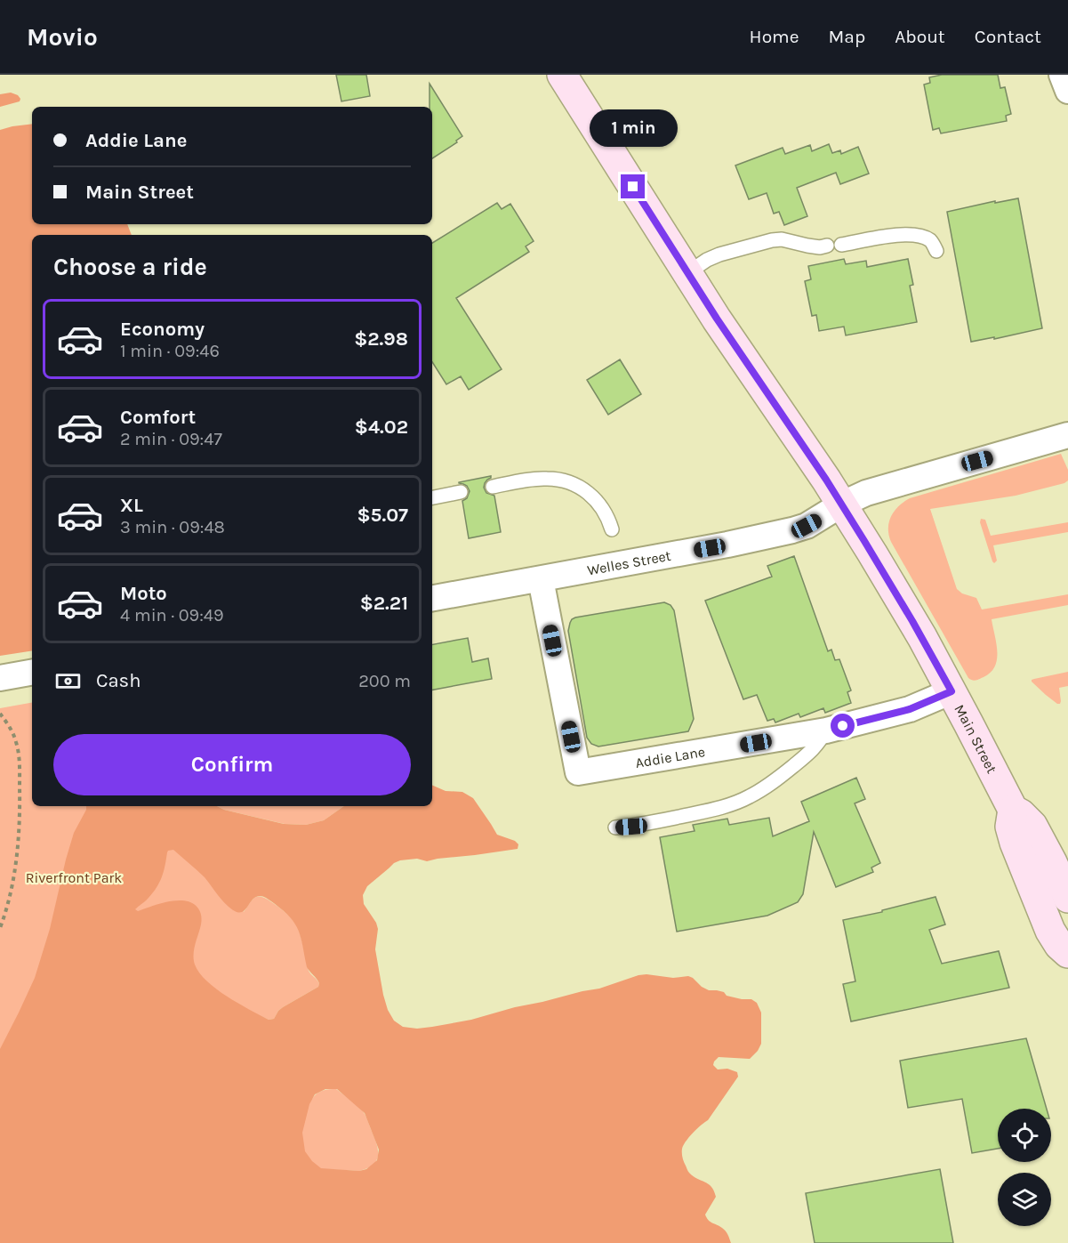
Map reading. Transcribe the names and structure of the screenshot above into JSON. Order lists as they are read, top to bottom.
{
  "streets": {
    "main road": ["Main Street"],
    "street": ["Welles Street", "Addie Lane"]
  },
  "crossings": [
    ["Welles Street", "Main Street"],
    ["Welles Street", "Addie Lane"],
    ["Main Street", "Addie Lane"]
  ],
  "parks": ["Riverfront Park"],
  "page": {
    "header": "Movio",
    "nav": [
      "Home",
      "Map",
      "About",
      "Contact"
    ],
    "banner": ["Addie Lane", "Main Street"],
    "bubble": "1 min",
    "heading": "Choose a ride",
    "list": [
      {
        "name": "Economy",
        "note": "1 min · 09:46",
        "value": "$2.98"
      },
      {
        "name": "Comfort",
        "note": "2 min · 09:47",
        "value": "$4.02"
      },
      {
        "name": "XL",
        "note": "3 min · 09:48",
        "value": "$5.07"
      },
      {
        "name": "Moto",
        "note": "4 min · 09:49",
        "value": "$2.21"
      }
    ],
    "pay": ["Cash", "200 m"],
    "buttons": "Confirm"
  }
}
